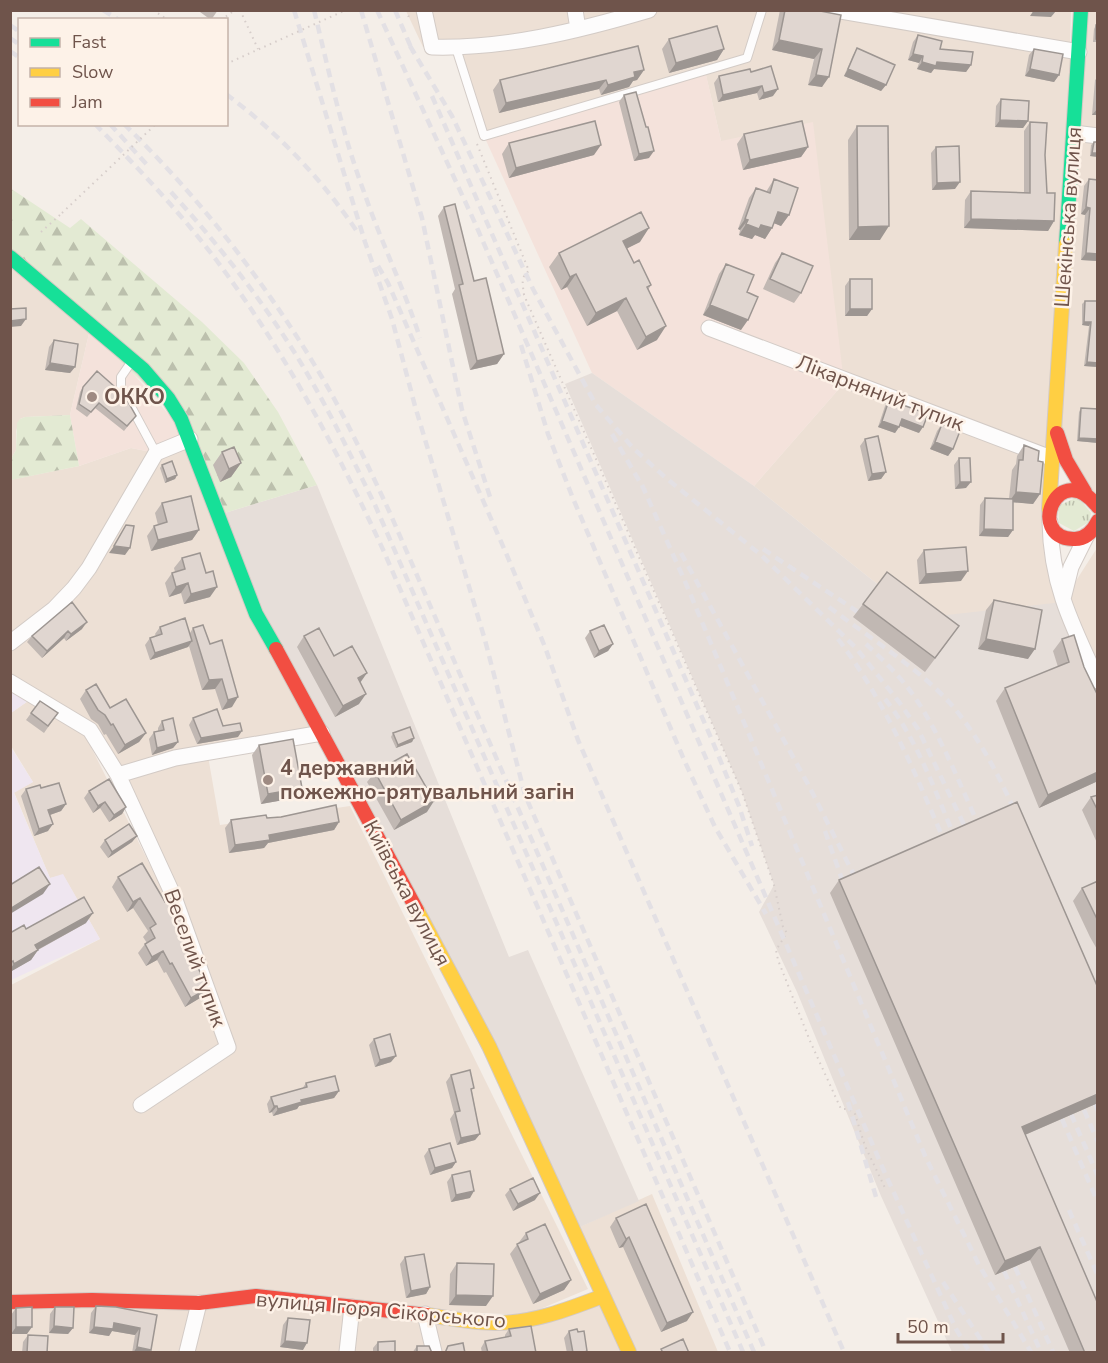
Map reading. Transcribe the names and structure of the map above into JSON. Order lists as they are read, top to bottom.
{
  "streets": {
    "street": [
      "Шекінська вулиця",
      "Лікарняний тупик",
      "Київська вулиця",
      "Веселий тупик",
      "вулиця Ігоря Сікорського"
    ]
  },
  "crossings": [
    ["Шекінська вулиця", "Лікарняний тупик"],
    ["Київська вулиця", "вулиця Ігоря Сікорського"]
  ],
  "places": ["ОККО", "4 державний пожежно-рятувальний загін"],
  "legend": ["Fast", "Slow", "Jam"],
  "scale_bar": "50 m"
}
